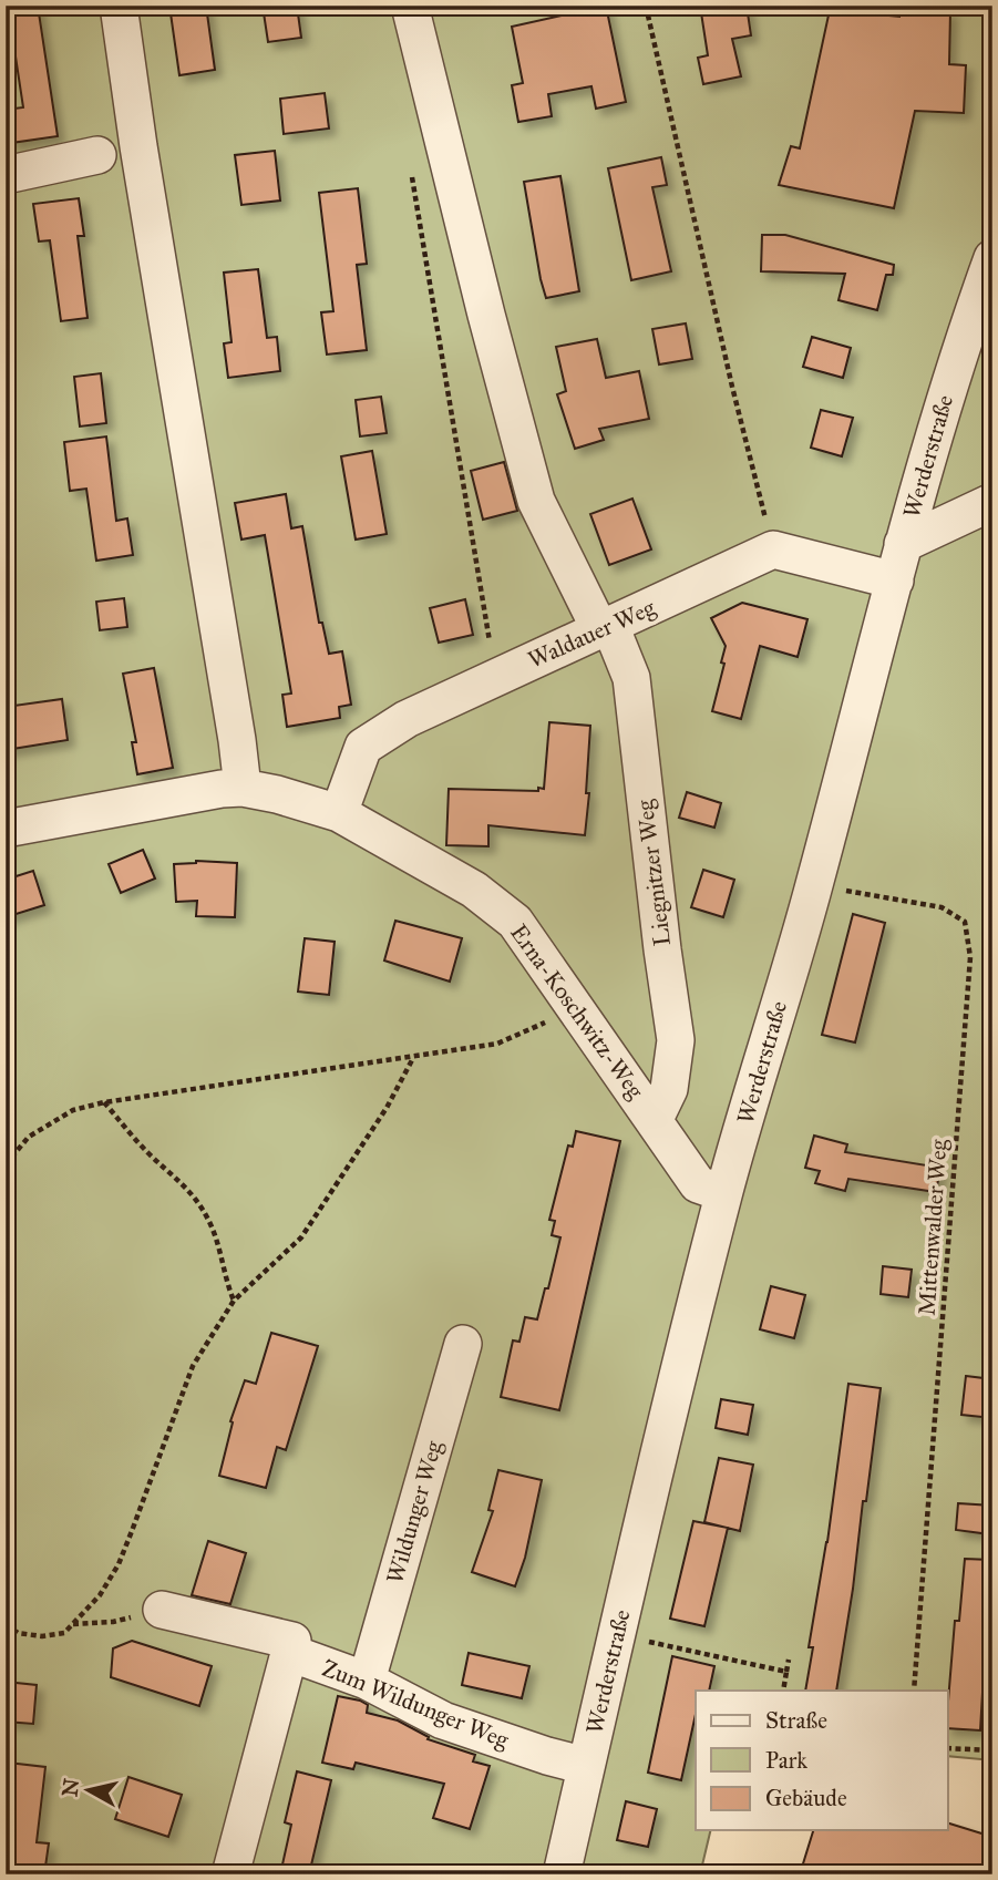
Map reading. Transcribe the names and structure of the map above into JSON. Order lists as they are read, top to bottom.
{
  "streets": {
    "street": [
      "Werderstraße",
      "Waldauer Weg",
      "Liegnitzer Weg",
      "Erna-Koschwitz-Weg",
      "Wildunger Weg",
      "Zum Wildunger Weg"
    ],
    "path": ["Mittenwalder Weg"]
  },
  "crossings": [
    ["Werderstraße", "Erna-Koschwitz-Weg"],
    ["Werderstraße", "Mittenwalder Weg"],
    ["Werderstraße", "Zum Wildunger Weg"],
    ["Waldauer Weg", "Liegnitzer Weg"],
    ["Waldauer Weg", "Erna-Koschwitz-Weg"],
    ["Liegnitzer Weg", "Erna-Koschwitz-Weg"],
    ["Wildunger Weg", "Zum Wildunger Weg"]
  ],
  "legend": ["Straße", "Park", "Gebäude"],
  "north": "left"
}
